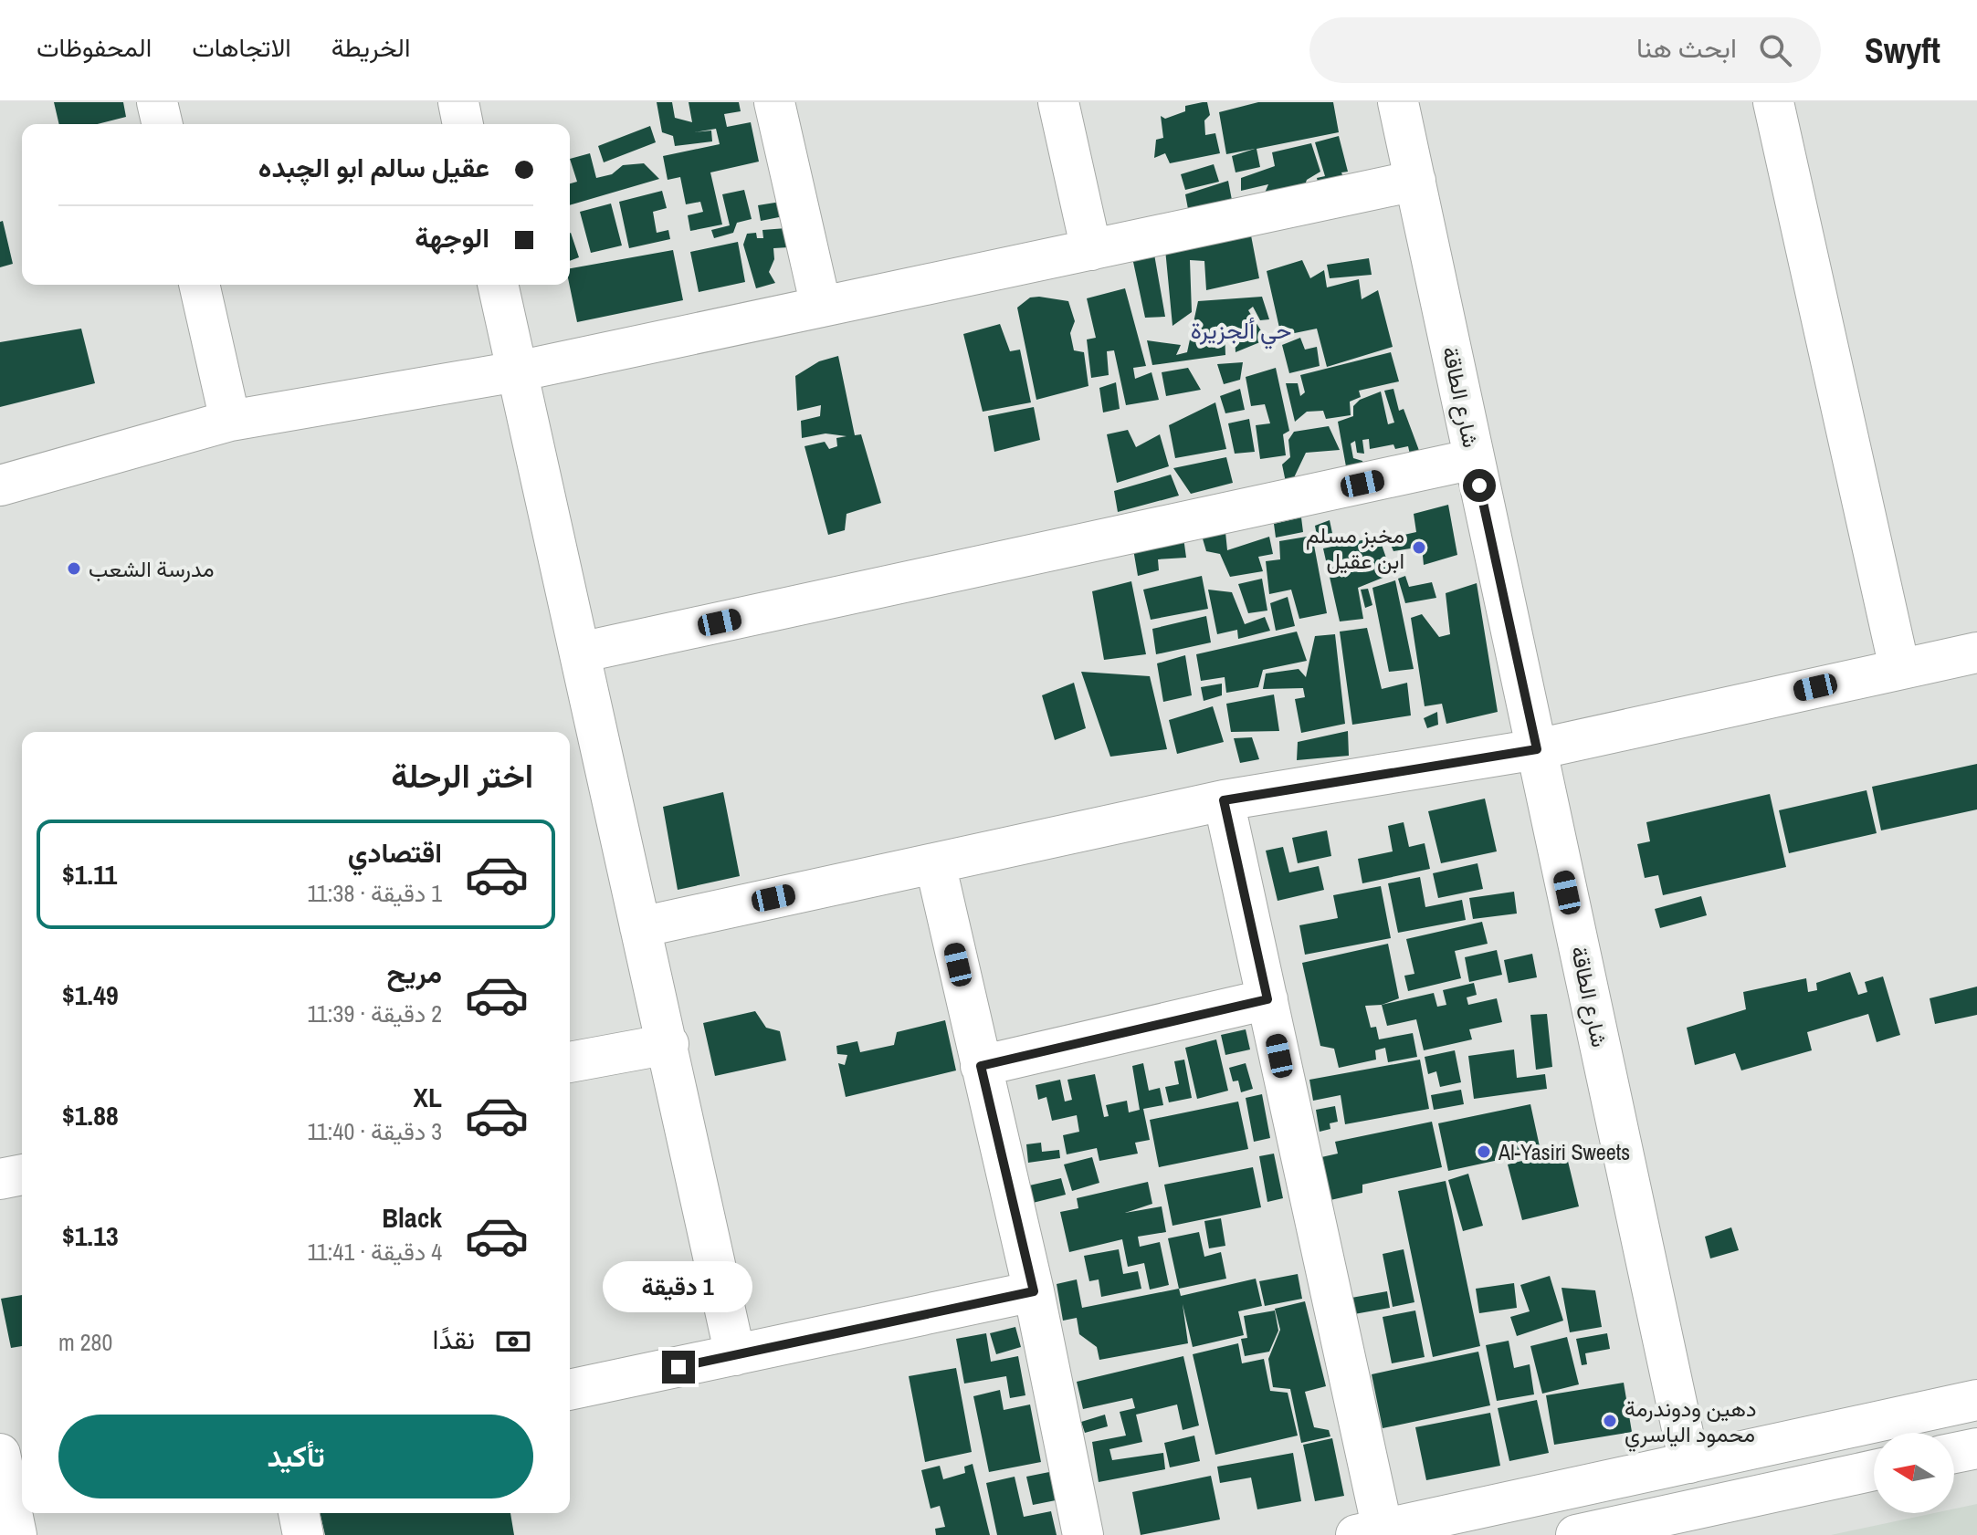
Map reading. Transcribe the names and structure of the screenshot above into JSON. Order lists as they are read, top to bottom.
{
  "streets": {
    "street": ["شارع الطاقة"]
  },
  "districts": ["حي ألجزيرة"],
  "places": [
    "مخبز مسلم ابن عقيل",
    "مدرسة الشعب",
    "Al-Yasiri Sweets",
    "دهين ودوندرمة محمود الياسري"
  ],
  "north": "left",
  "page": {
    "header": "Swyft",
    "search": "ابحث هنا",
    "nav": ["الخريطة", "الاتجاهات", "المحفوظات"],
    "banner": ["عقيل سالم ابو الچبده", "الوجهة"],
    "heading": "اختر الرحلة",
    "list": [
      {
        "name": "اقتصادي",
        "note": "1 دقيقة · 11:38",
        "value": "$1.11"
      },
      {
        "name": "مريح",
        "note": "2 دقيقة · 11:39",
        "value": "$1.49"
      },
      {
        "name": "XL",
        "note": "3 دقيقة · 11:40",
        "value": "$1.88"
      },
      {
        "name": "Black",
        "note": "4 دقيقة · 11:41",
        "value": "$1.13"
      }
    ],
    "bubble": "1 دقيقة",
    "pay": ["نقدًا", "280 m"],
    "buttons": "تأكيد"
  }
}
